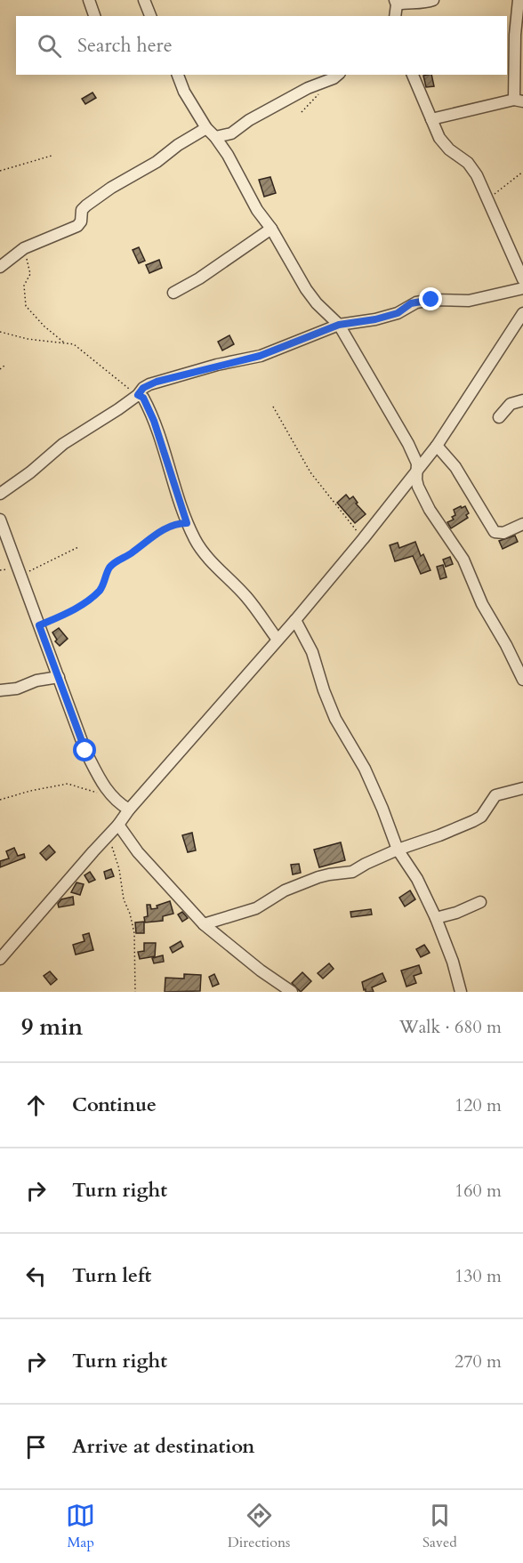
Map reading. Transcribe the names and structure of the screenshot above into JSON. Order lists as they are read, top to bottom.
{
  "page": {
    "search": "Search here",
    "heading": ["9 min", "Walk · 680 m"],
    "list": [
      ["Continue", "120 m"],
      ["Turn right", "160 m"],
      ["Turn left", "130 m"],
      ["Turn right", "270 m"],
      "Arrive at destination"
    ],
    "nav": ["Map", "Directions", "Saved"]
  }
}
